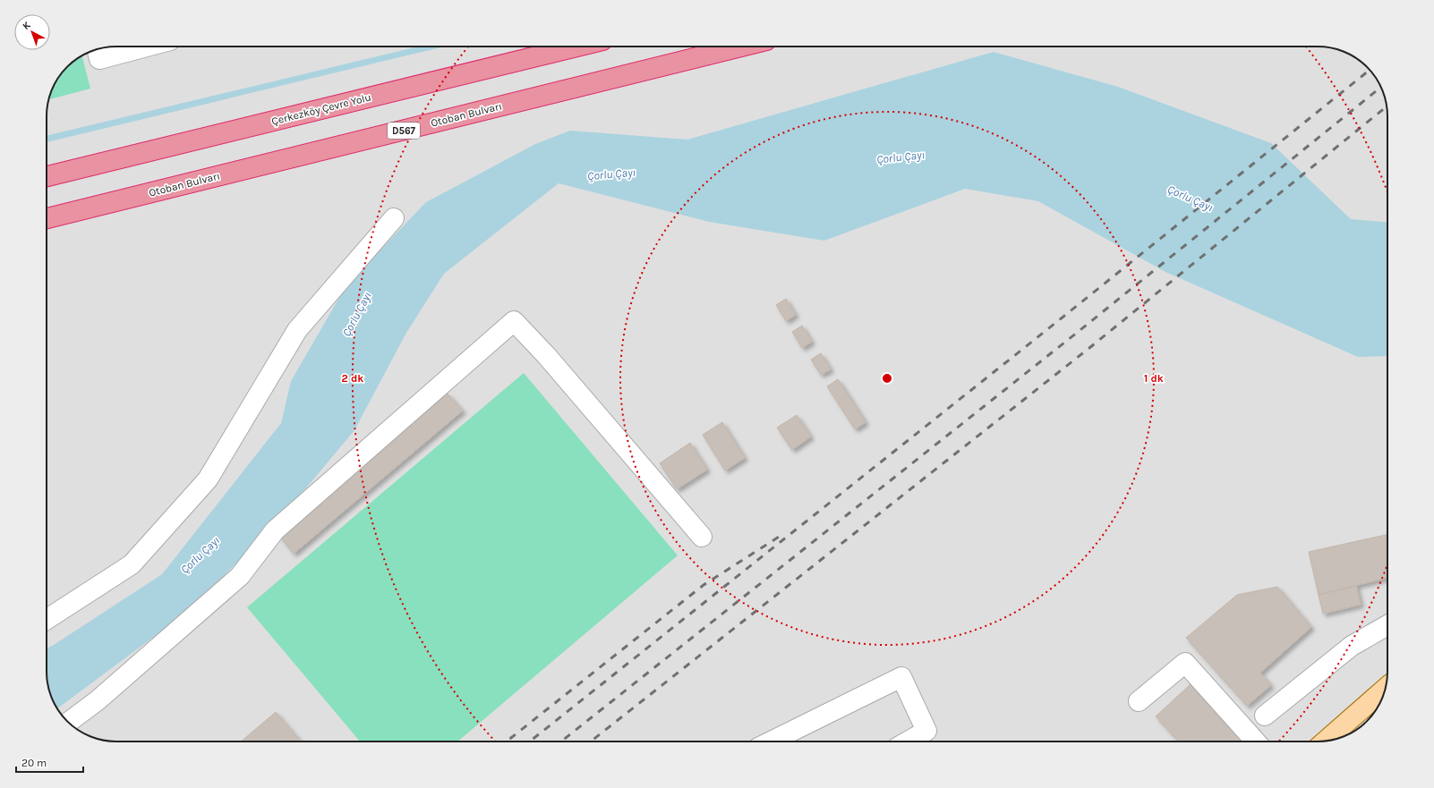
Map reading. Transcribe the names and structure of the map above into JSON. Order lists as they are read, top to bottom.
{
  "streets": {
    "highway": ["Çerkezköy Çevre Yolu", "Otoban Bulvarı", "D567"]
  },
  "water": ["Çorlu Çayı"],
  "scale_bar": "20 m",
  "north": "top left",
  "rings": ["1 dk", "2 dk"]
}
